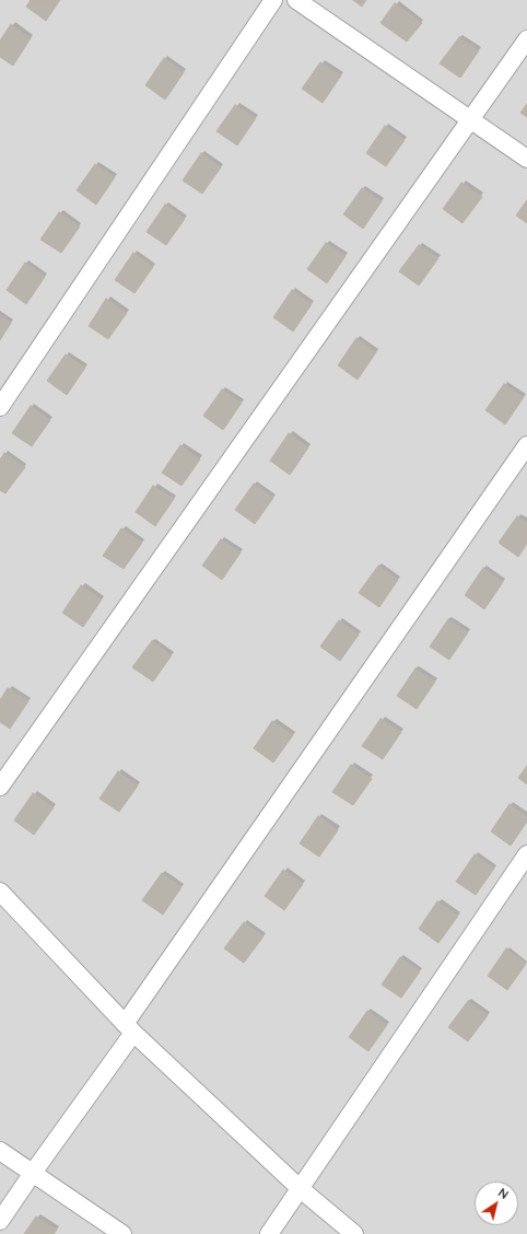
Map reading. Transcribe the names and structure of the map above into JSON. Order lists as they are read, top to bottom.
{
  "north": "top right"
}
